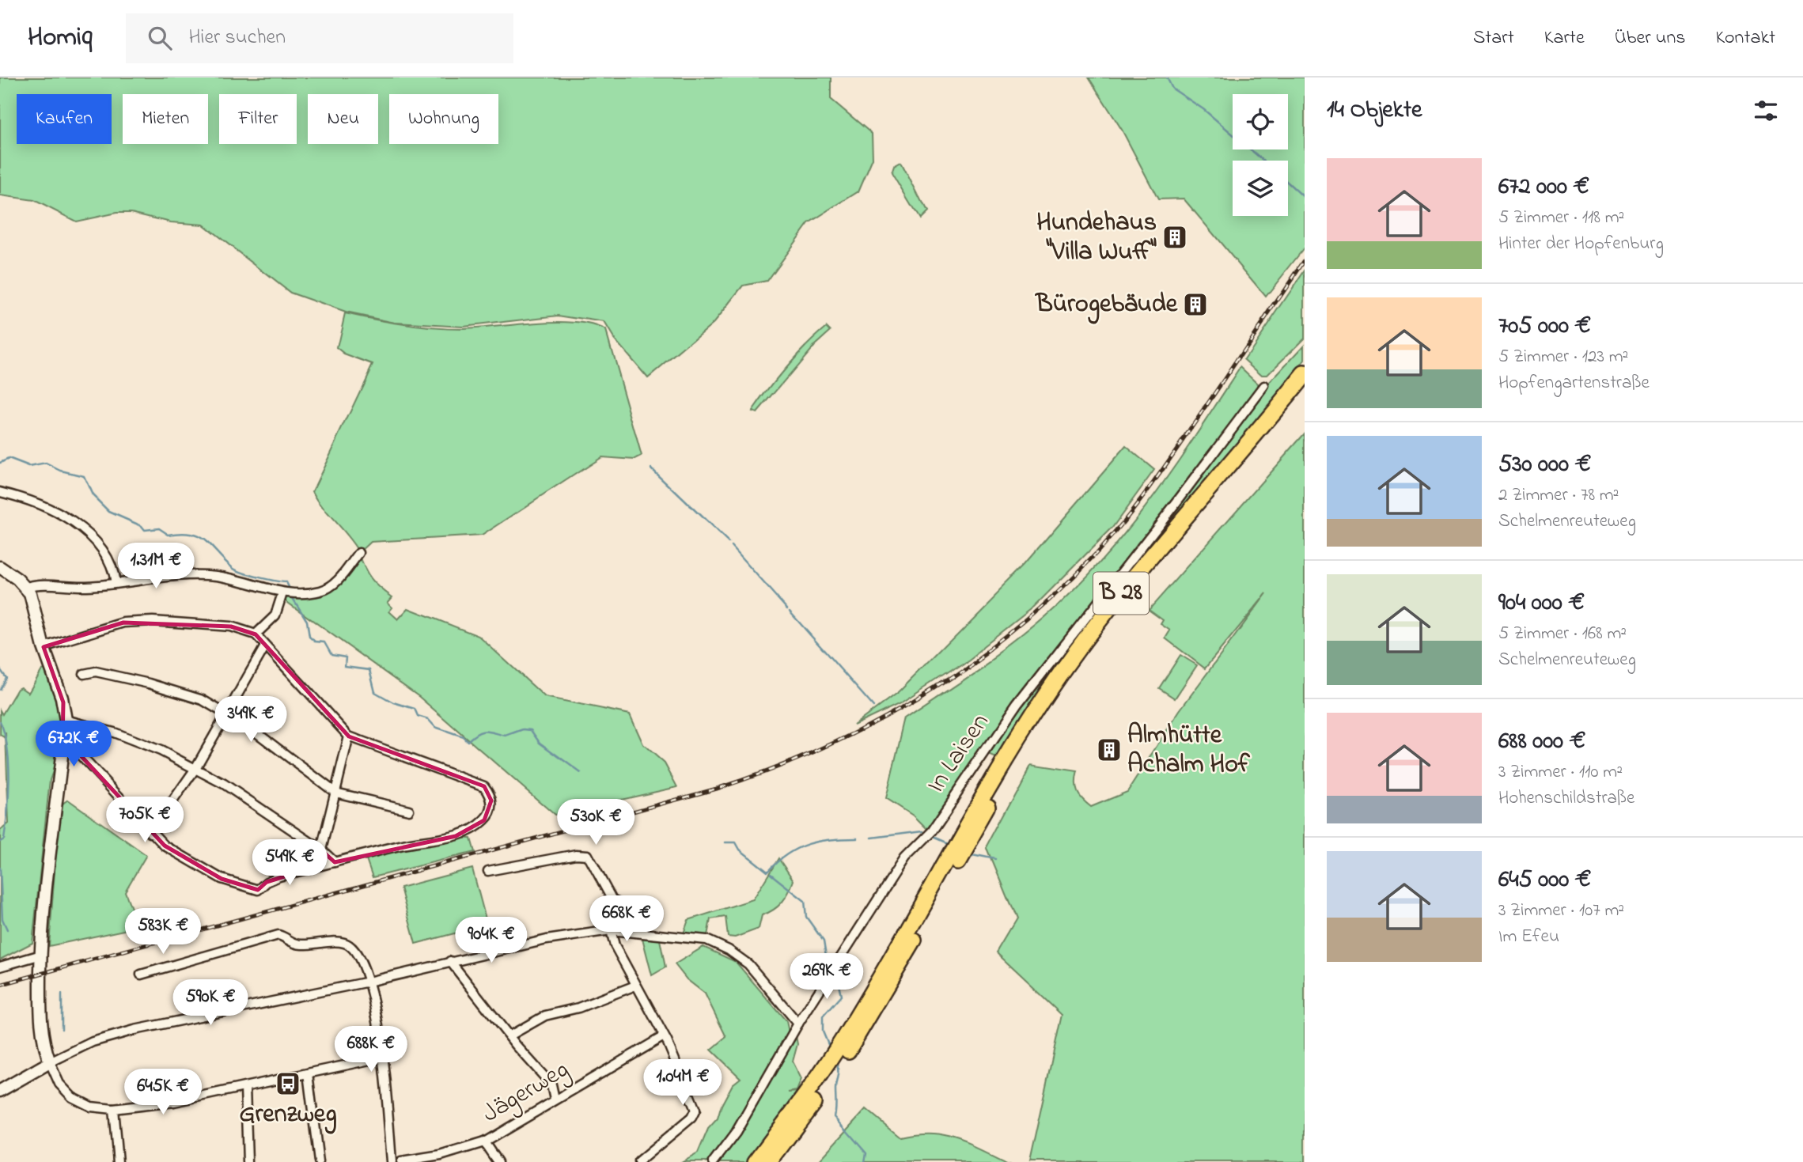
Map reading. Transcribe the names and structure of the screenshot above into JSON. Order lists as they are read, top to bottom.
{
  "streets": {
    "highway": ["B 28"],
    "street": ["In Laisen", "Jägerweg"]
  },
  "places": {
    "building": ["Hundehaus \"Villa Wuff\"", "Bürogebäude", "Almhütte Achalm Hof"],
    "bus stop": ["Grenzweg"]
  },
  "page": {
    "header": "Homiq",
    "search": "Hier suchen",
    "nav": [
      "Start",
      "Karte",
      "Über uns",
      "Kontakt"
    ],
    "heading": "14 Objekte",
    "chip": [
      "Kaufen",
      "Mieten",
      "Filter",
      "Neu",
      "Wohnung"
    ],
    "list": [
      {
        "name": "672 000 €",
        "note": "5 Zimmer · 118 m² · Hinter der Hopfenburg"
      },
      {
        "name": "705 000 €",
        "note": "5 Zimmer · 123 m² · Hopfengartenstraße"
      },
      {
        "name": "530 000 €",
        "note": "2 Zimmer · 78 m² · Schelmenreuteweg"
      },
      {
        "name": "904 000 €",
        "note": "5 Zimmer · 168 m² · Schelmenreuteweg"
      },
      {
        "name": "688 000 €",
        "note": "3 Zimmer · 110 m² · Hohenschildstraße"
      },
      {
        "name": "645 000 €",
        "note": "3 Zimmer · 107 m² · Im Efeu"
      }
    ],
    "price": [
      "1.31M €",
      "349K €",
      "672K €",
      "705K €",
      "530K €",
      "549K €",
      "668K €",
      "583K €",
      "904K €",
      "269K €",
      "590K €",
      "688K €",
      "1.04M €",
      "645K €"
    ]
  }
}
